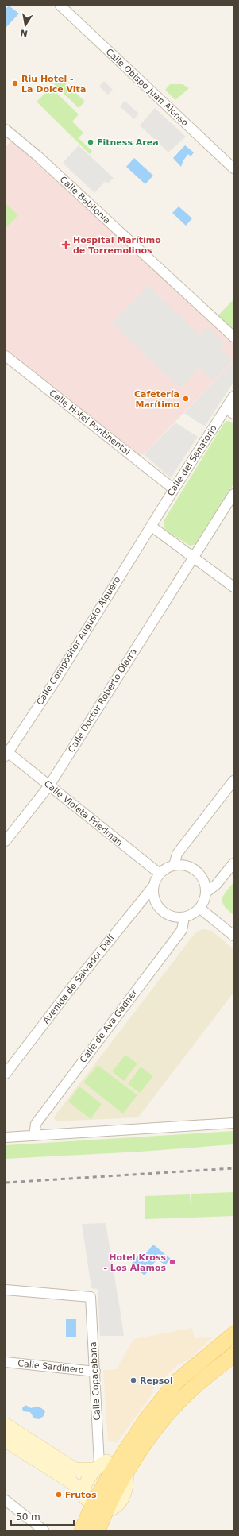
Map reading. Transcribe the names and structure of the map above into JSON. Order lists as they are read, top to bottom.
{
  "streets": {
    "street": [
      "Calle Obispo Juan Alonso",
      "Calle Babilonia",
      "Calle Hotel Pontinental",
      "Calle del Sanatorio",
      "Calle Compositor Augusto Alguero",
      "Calle Doctor Roberto Olarra",
      "Calle Violeta Friedman",
      "Avenida de Salvador Dalí",
      "Calle de Ava Gadner",
      "Calle Sardinero",
      "Calle Copacabana"
    ]
  },
  "crossings": [
    ["Calle Hotel Pontinental", "Calle del Sanatorio"],
    ["Calle del Sanatorio", "Calle Compositor Augusto Alguero"],
    ["Calle Compositor Augusto Alguero", "Calle Violeta Friedman"],
    ["Calle Doctor Roberto Olarra", "Calle Violeta Friedman"],
    ["Calle Violeta Friedman", "Avenida de Salvador Dalí"],
    ["Calle Violeta Friedman", "Calle de Ava Gadner"],
    ["Avenida de Salvador Dalí", "Calle de Ava Gadner"],
    ["Calle Sardinero", "Calle Copacabana"]
  ],
  "places": {
    "other": [
      "Riu Hotel - La Dolce Vita",
      "Fitness Area",
      "Cafetería Marítimo",
      "Hotel Kross - Los Alamos",
      "Repsol",
      "Frutos"
    ],
    "health": ["Hospital Marítimo de Torremolinos"]
  },
  "scale_bar": "50 m",
  "north": "bottom"
}
